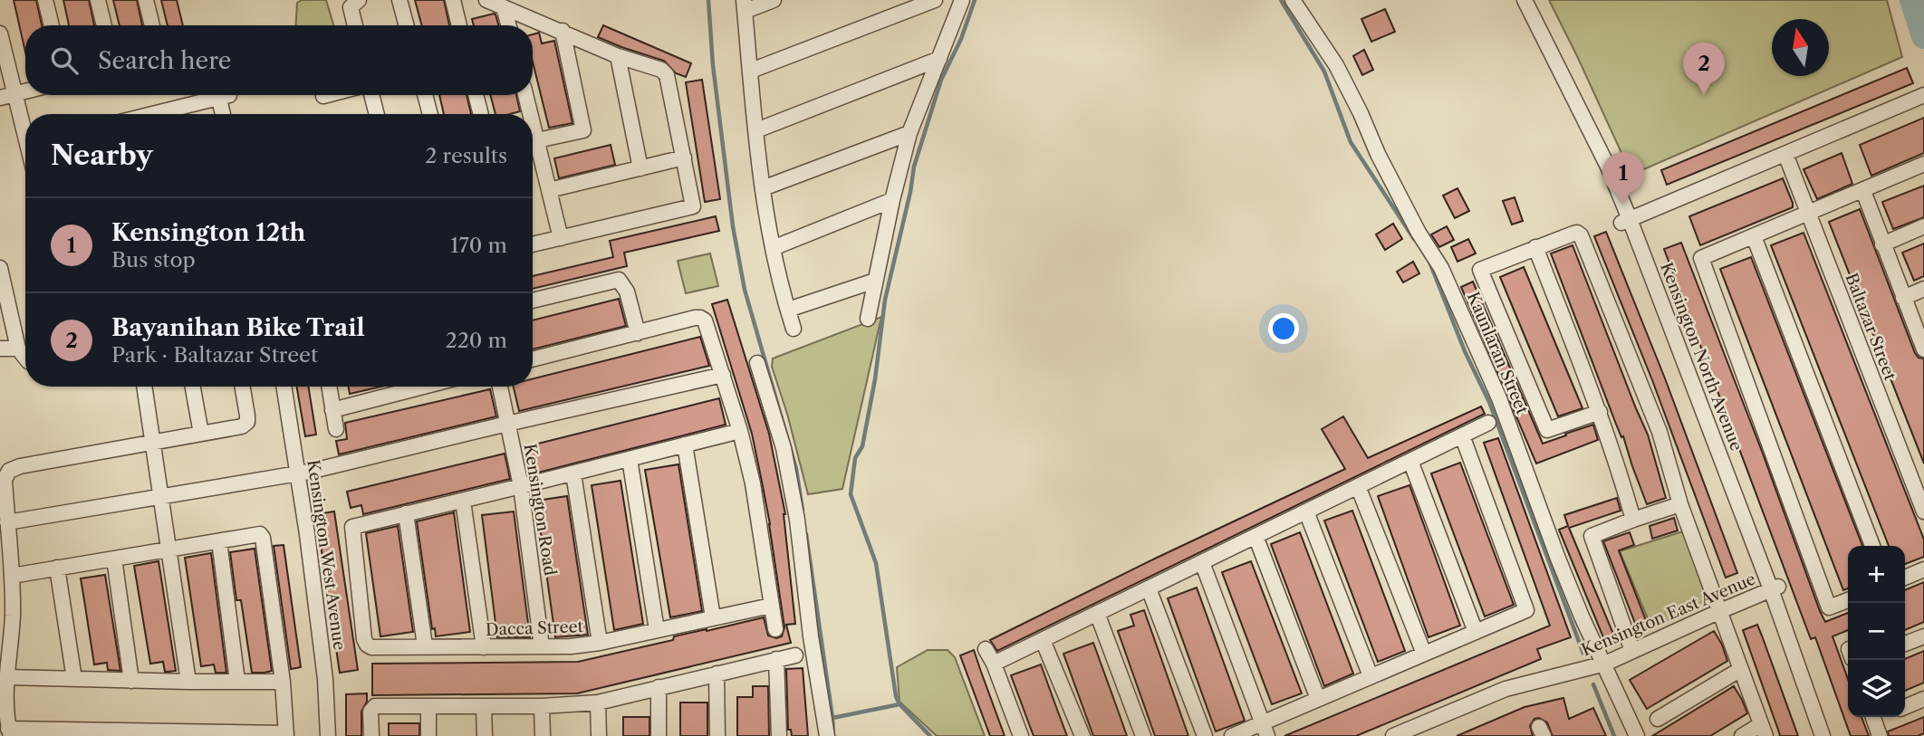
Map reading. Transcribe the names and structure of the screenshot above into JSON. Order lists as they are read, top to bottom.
{
  "streets": {
    "street": [
      "Baltazar Street",
      "Kaunlaran Street",
      "Kensington North Avenue",
      "Kensington Road",
      "Kensington West Avenue",
      "Kensington East Avenue",
      "Dacca Street"
    ]
  },
  "crossings": [
    ["Kaunlaran Street", "Kensington East Avenue"],
    ["Kensington North Avenue", "Kensington East Avenue"],
    ["Kensington Road", "Dacca Street"]
  ],
  "north": "top",
  "page": {
    "search": "Search here",
    "pins": ["2", "1"],
    "heading": ["Nearby", "2 results"],
    "list": [
      {
        "mark": "1",
        "name": "Kensington 12th",
        "note": "Bus stop",
        "value": "170 m"
      },
      {
        "mark": "2",
        "name": "Bayanihan Bike Trail",
        "note": "Park · Baltazar Street",
        "value": "220 m"
      }
    ],
    "map_buttons": ["+", "−"]
  }
}
